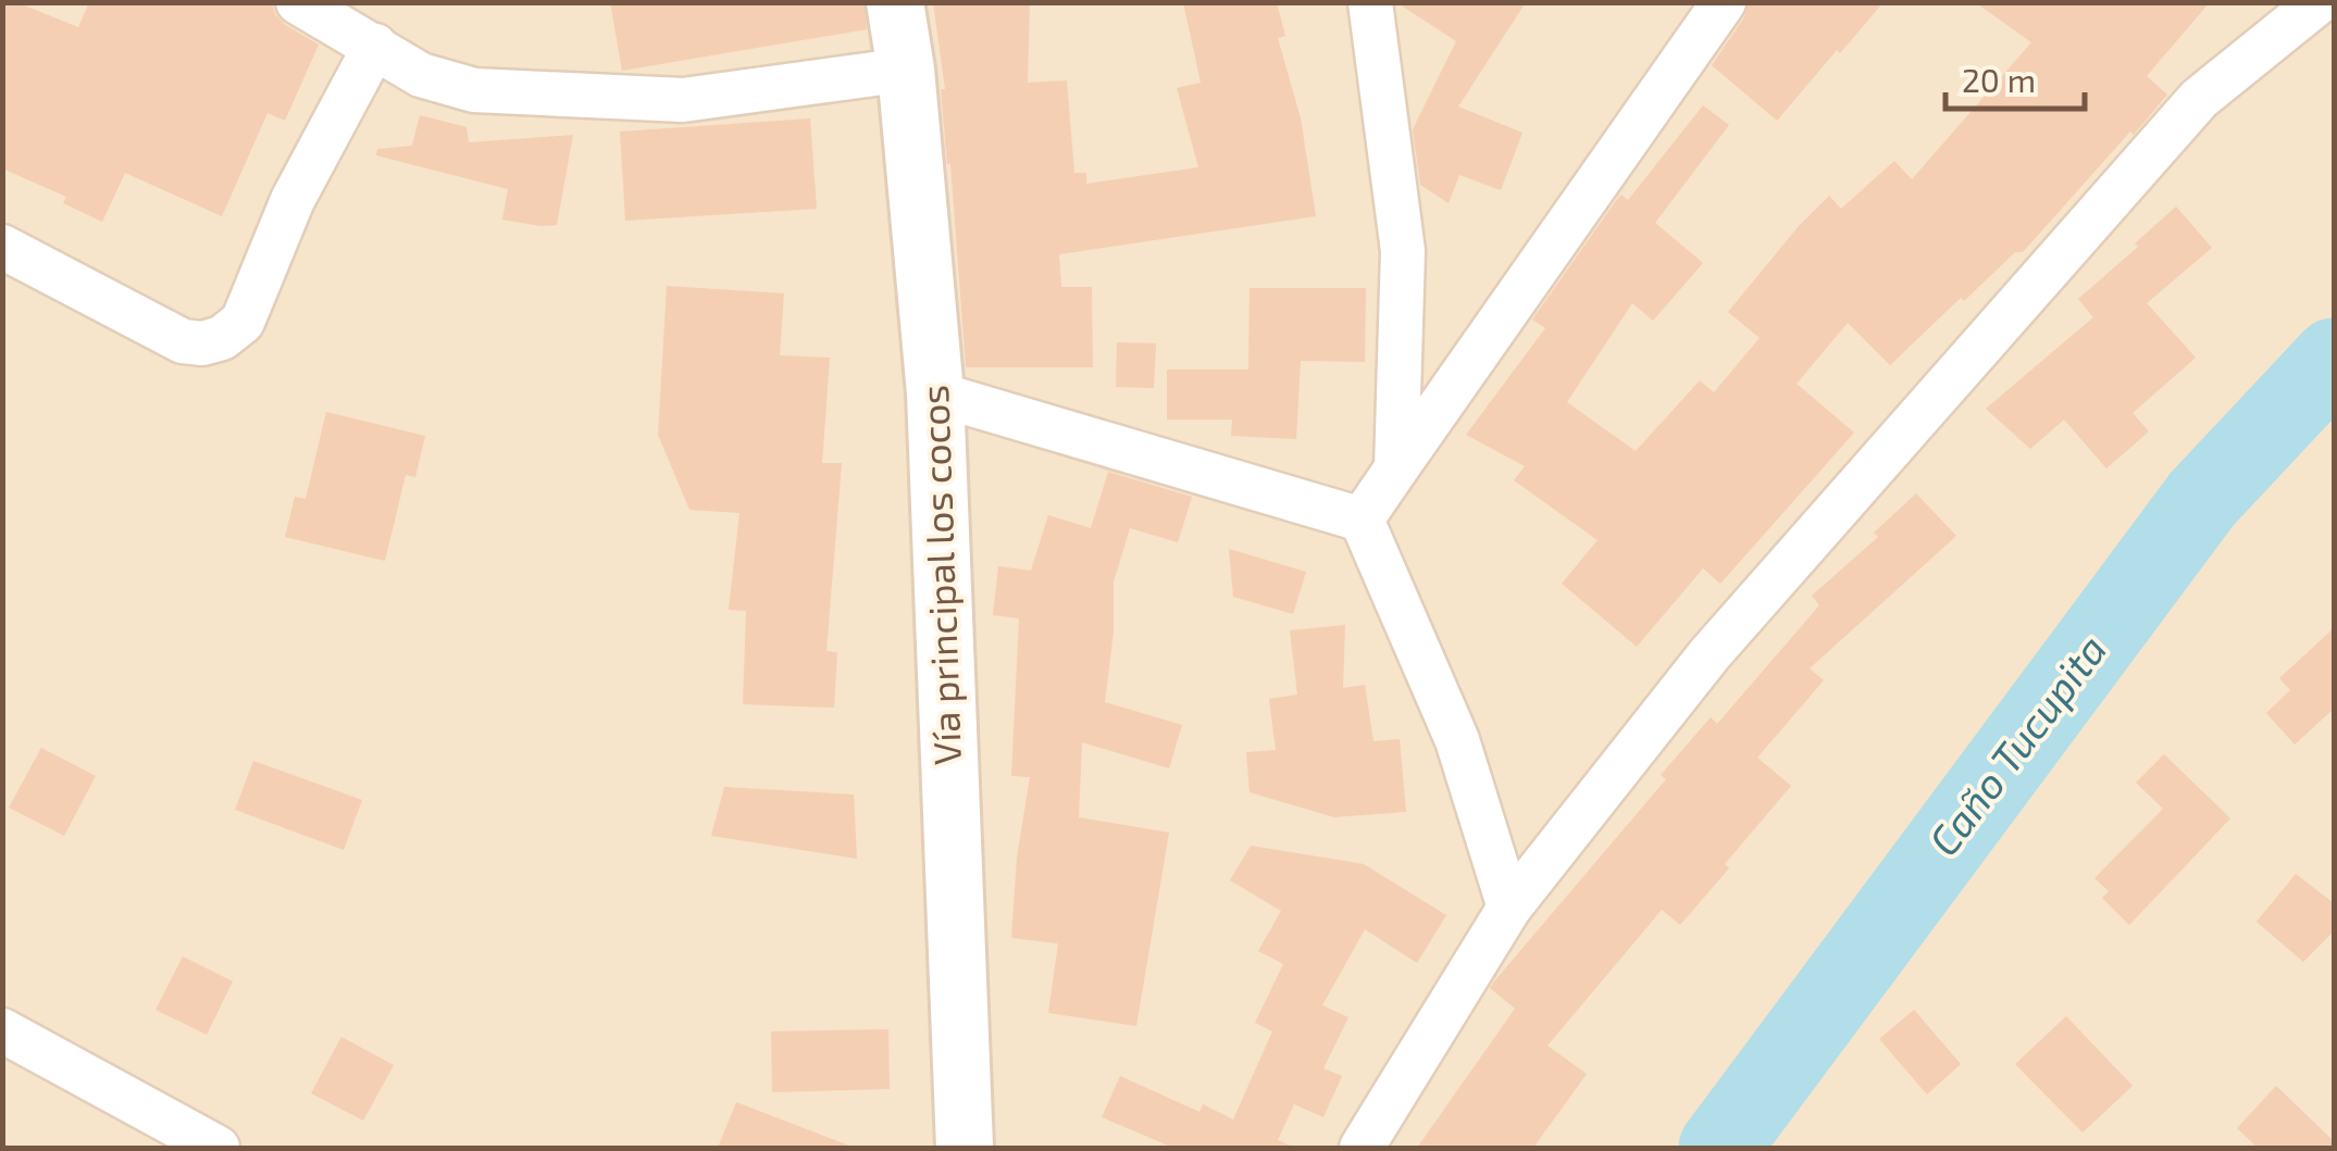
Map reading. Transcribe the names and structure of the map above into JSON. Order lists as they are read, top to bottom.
{
  "streets": {
    "street": ["Vía principal los cocos"]
  },
  "water": ["Caño Tucupita"],
  "scale_bar": "20 m"
}
